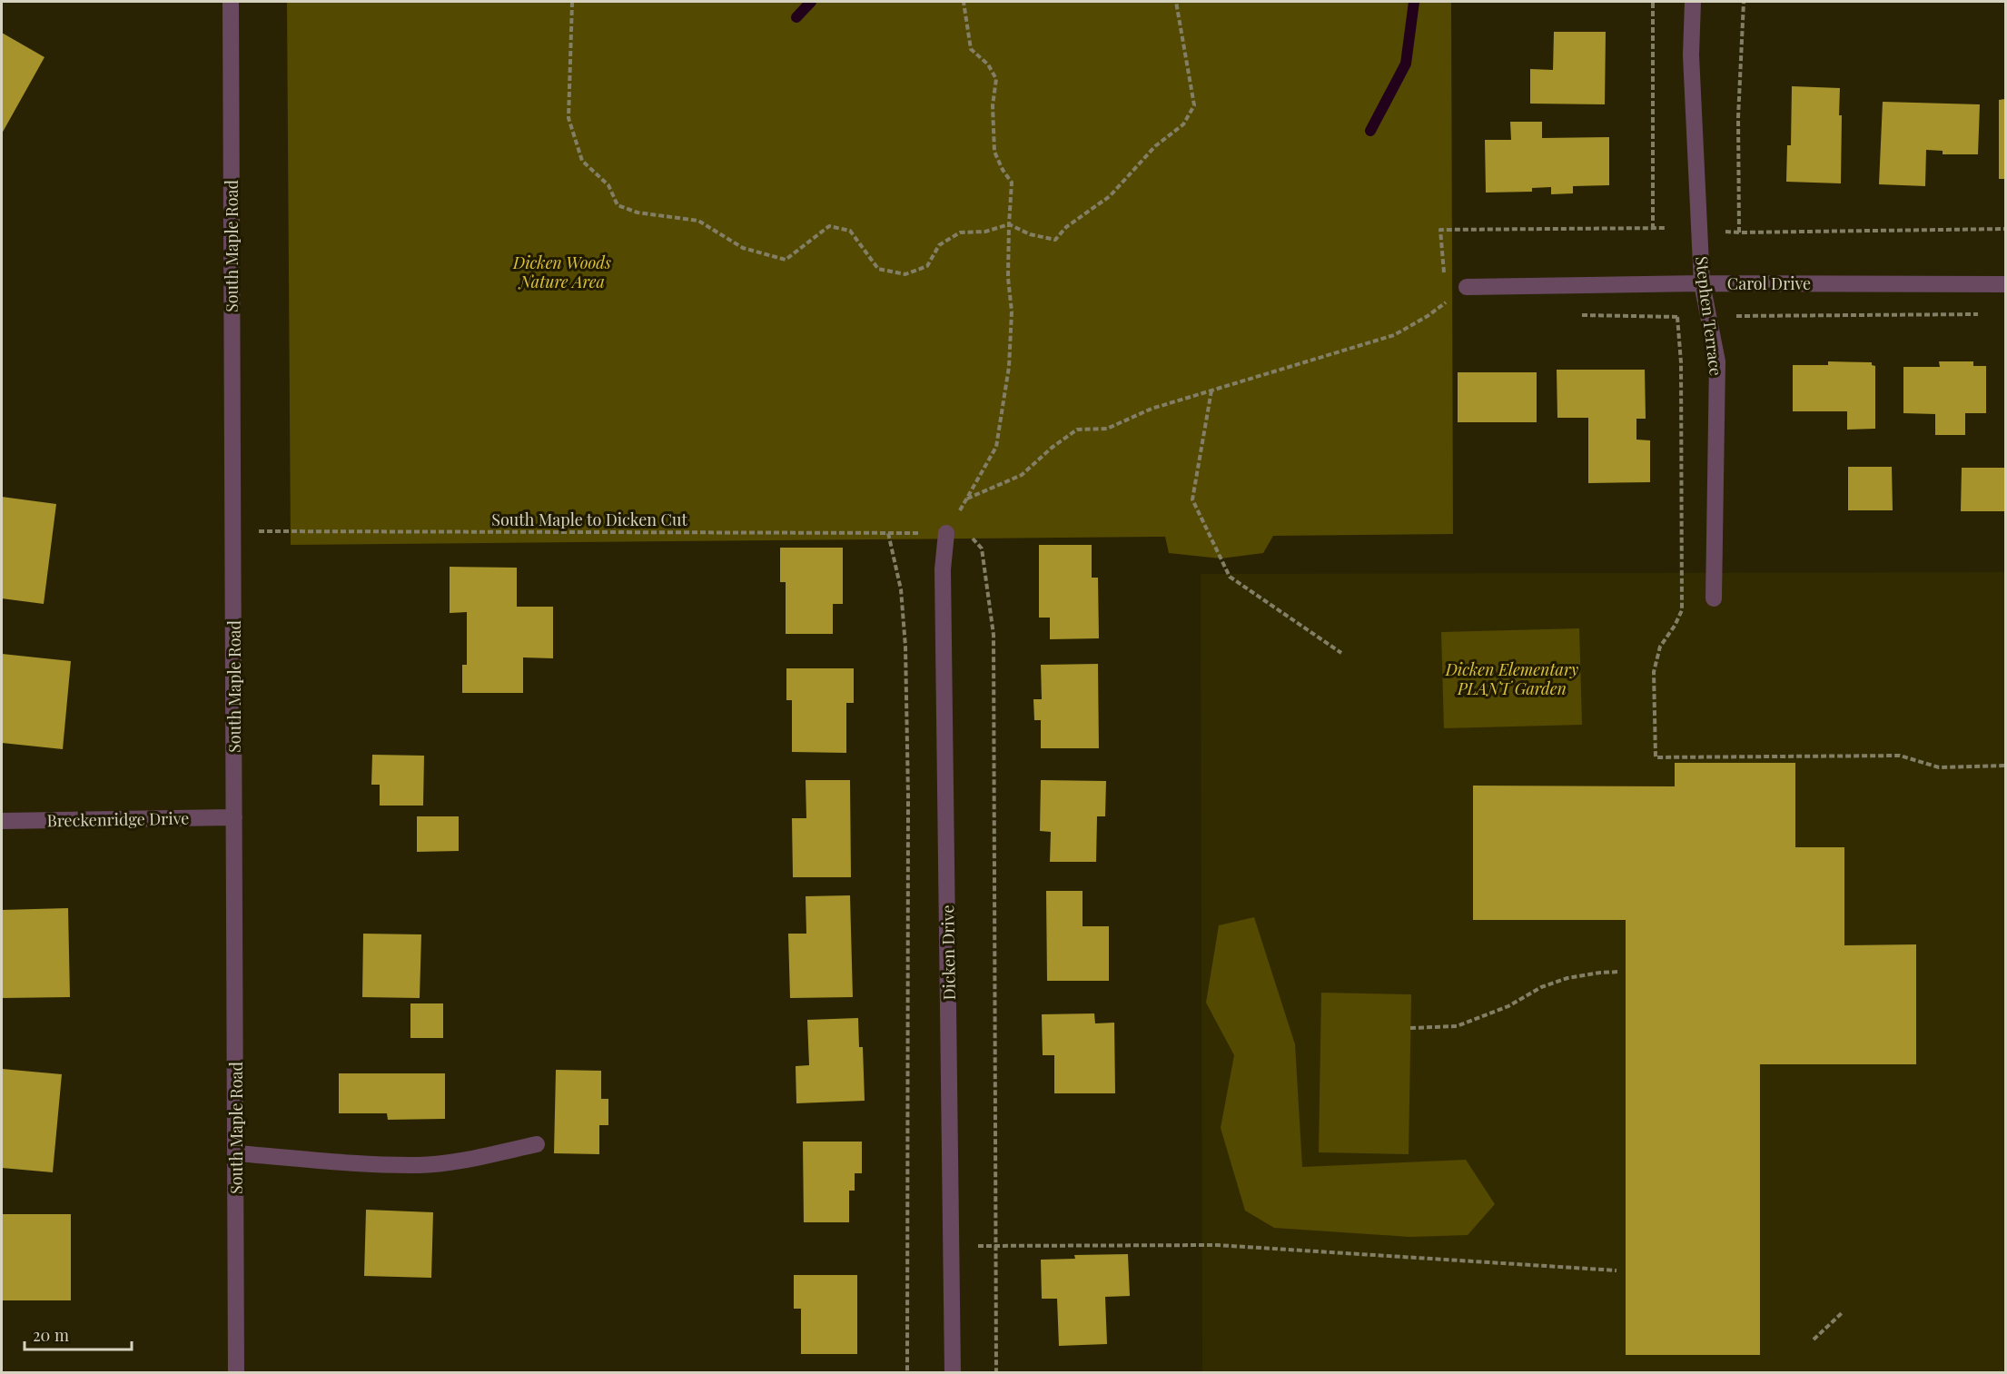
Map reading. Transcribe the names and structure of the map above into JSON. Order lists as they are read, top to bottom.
{
  "streets": {
    "street": [
      "South Maple Road",
      "Carol Drive",
      "Stephen Terrace",
      "Breckenridge Drive",
      "Dicken Drive"
    ],
    "path": ["South Maple to Dicken Cut"]
  },
  "crossings": [
    ["South Maple Road", "South Maple to Dicken Cut"],
    ["South Maple Road", "Breckenridge Drive"],
    ["Carol Drive", "Stephen Terrace"],
    ["South Maple to Dicken Cut", "Dicken Drive"]
  ],
  "parks": ["Dicken Woods Nature Area", "Dicken Elementary PLANT Garden"],
  "scale_bar": "20 m"
}
